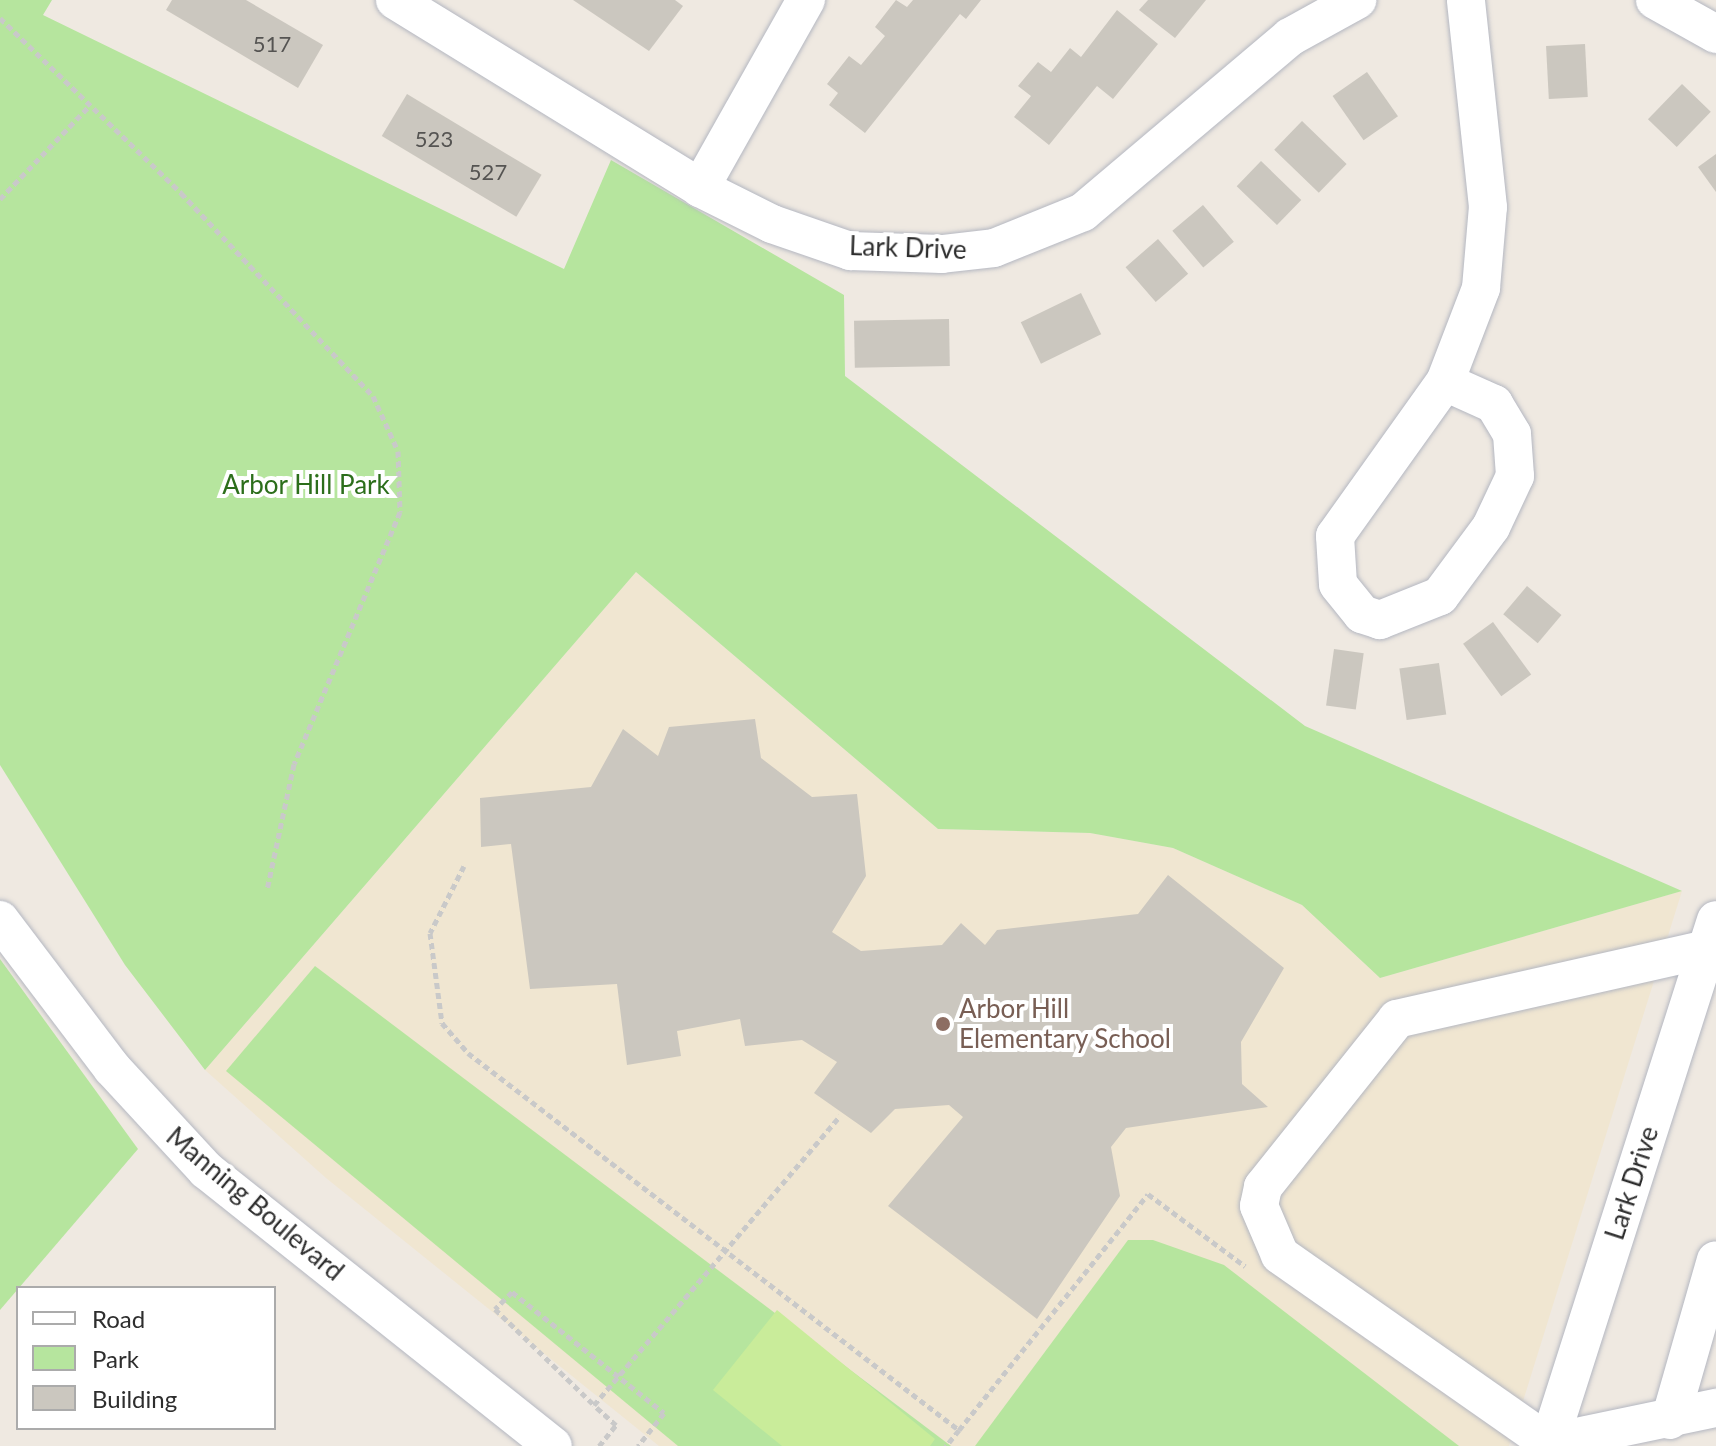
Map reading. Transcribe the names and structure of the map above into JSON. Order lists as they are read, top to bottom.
{
  "streets": {
    "street": ["Lark Drive", "Manning Boulevard"]
  },
  "parks": ["Arbor Hill Park"],
  "places": ["Arbor Hill Elementary School"],
  "house_numbers": ["517", "523", "527"],
  "legend": ["Road", "Park", "Building"]
}
